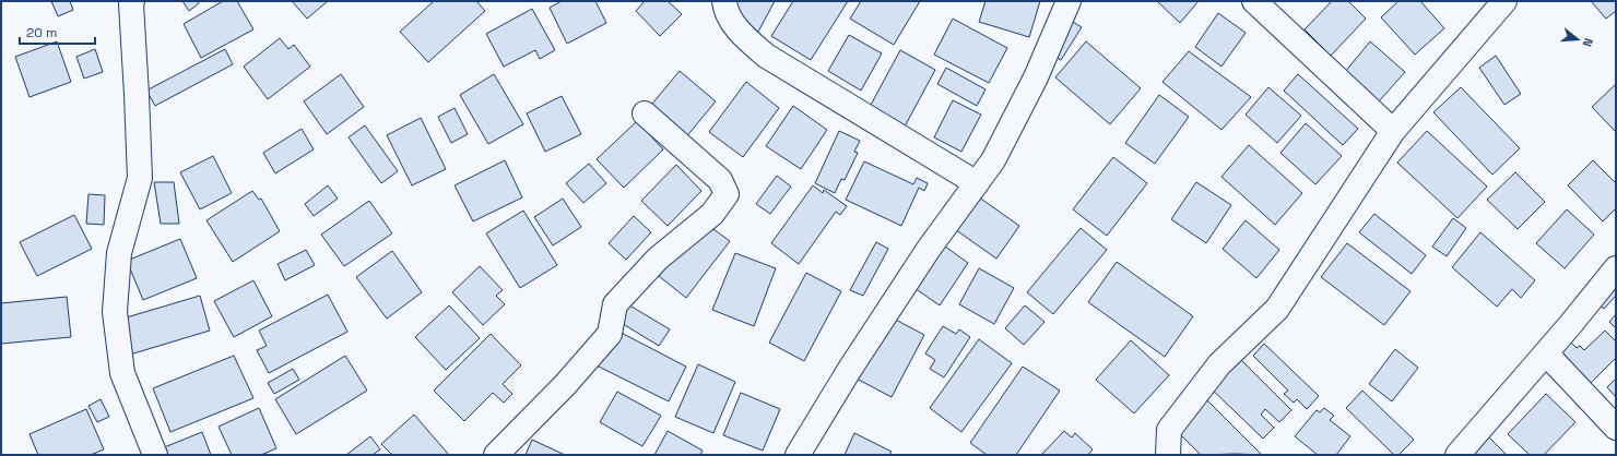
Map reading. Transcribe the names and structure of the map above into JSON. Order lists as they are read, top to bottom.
{
  "scale_bar": "20 m",
  "north": "right"
}
